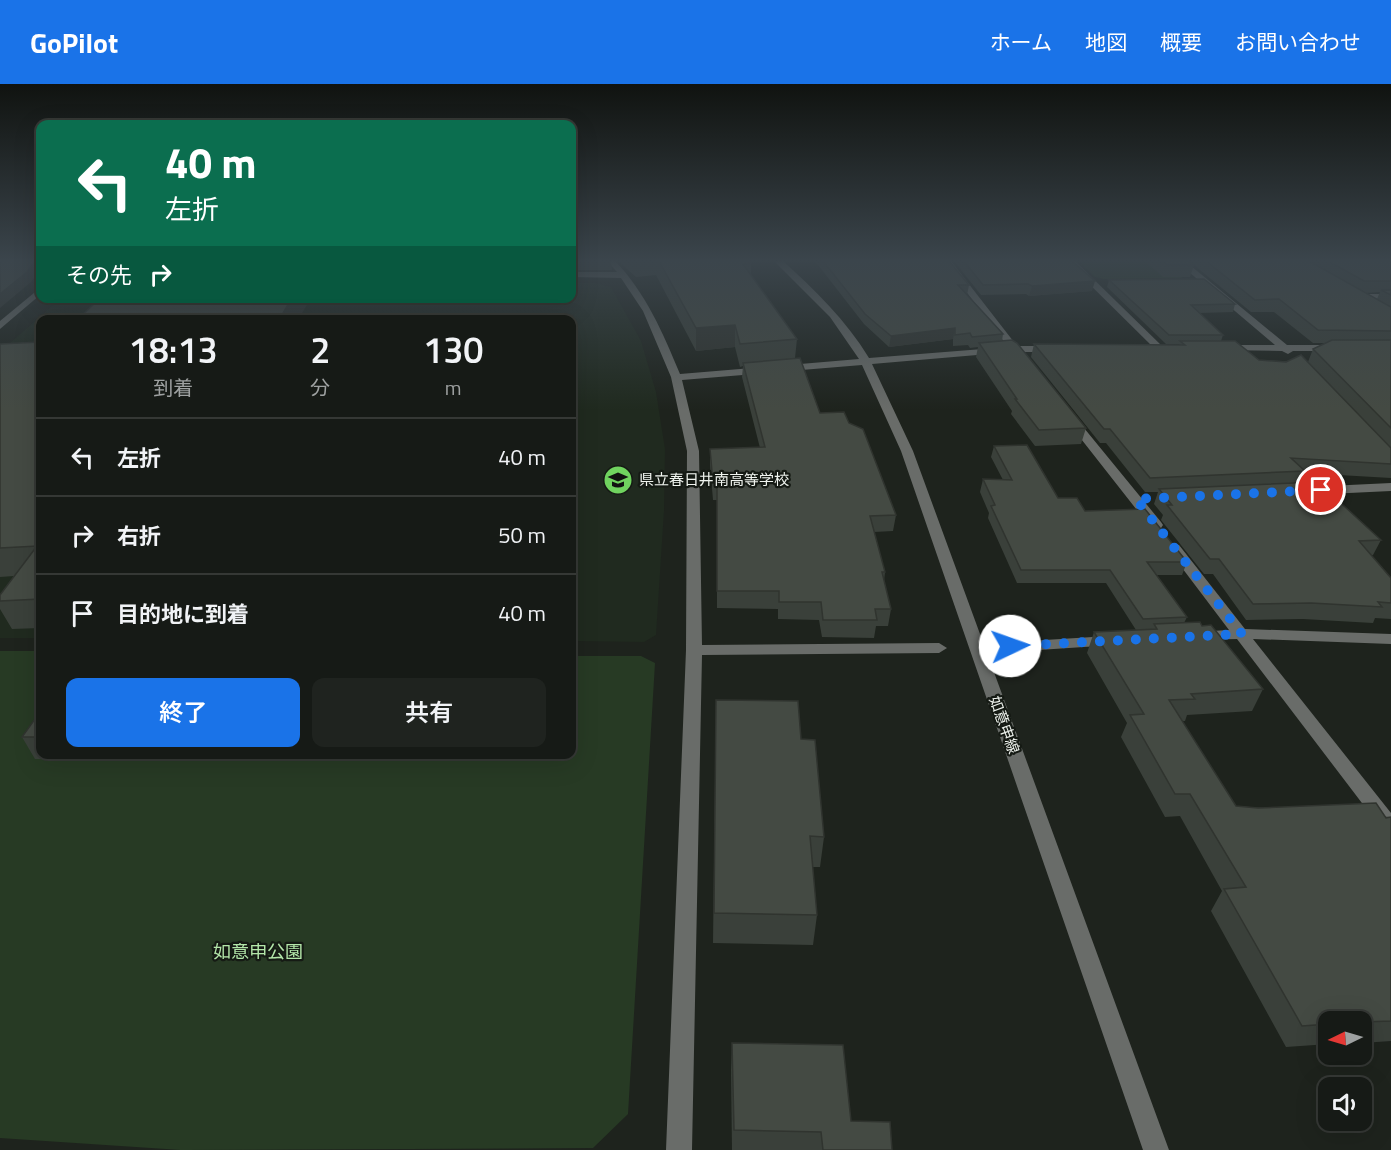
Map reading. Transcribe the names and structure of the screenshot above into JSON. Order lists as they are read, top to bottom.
{
  "streets": {
    "street": ["如意申線"]
  },
  "parks": ["如意申公園"],
  "places": {
    "school or university": ["県立春日井南高等学校"]
  },
  "north": "left",
  "page": {
    "header": "GoPilot",
    "nav": [
      "ホーム",
      "地図",
      "概要",
      "お問い合わせ"
    ],
    "turn": ["40 m", "左折"],
    "then": "その先",
    "eta": [
      "18:13",
      "到着",
      "2",
      "分",
      "130",
      "m"
    ],
    "list": [
      {
        "name": "左折",
        "value": "40 m"
      },
      {
        "name": "右折",
        "value": "50 m"
      },
      {
        "name": "目的地に到着",
        "value": "40 m"
      }
    ],
    "buttons": ["終了", "共有"]
  }
}
